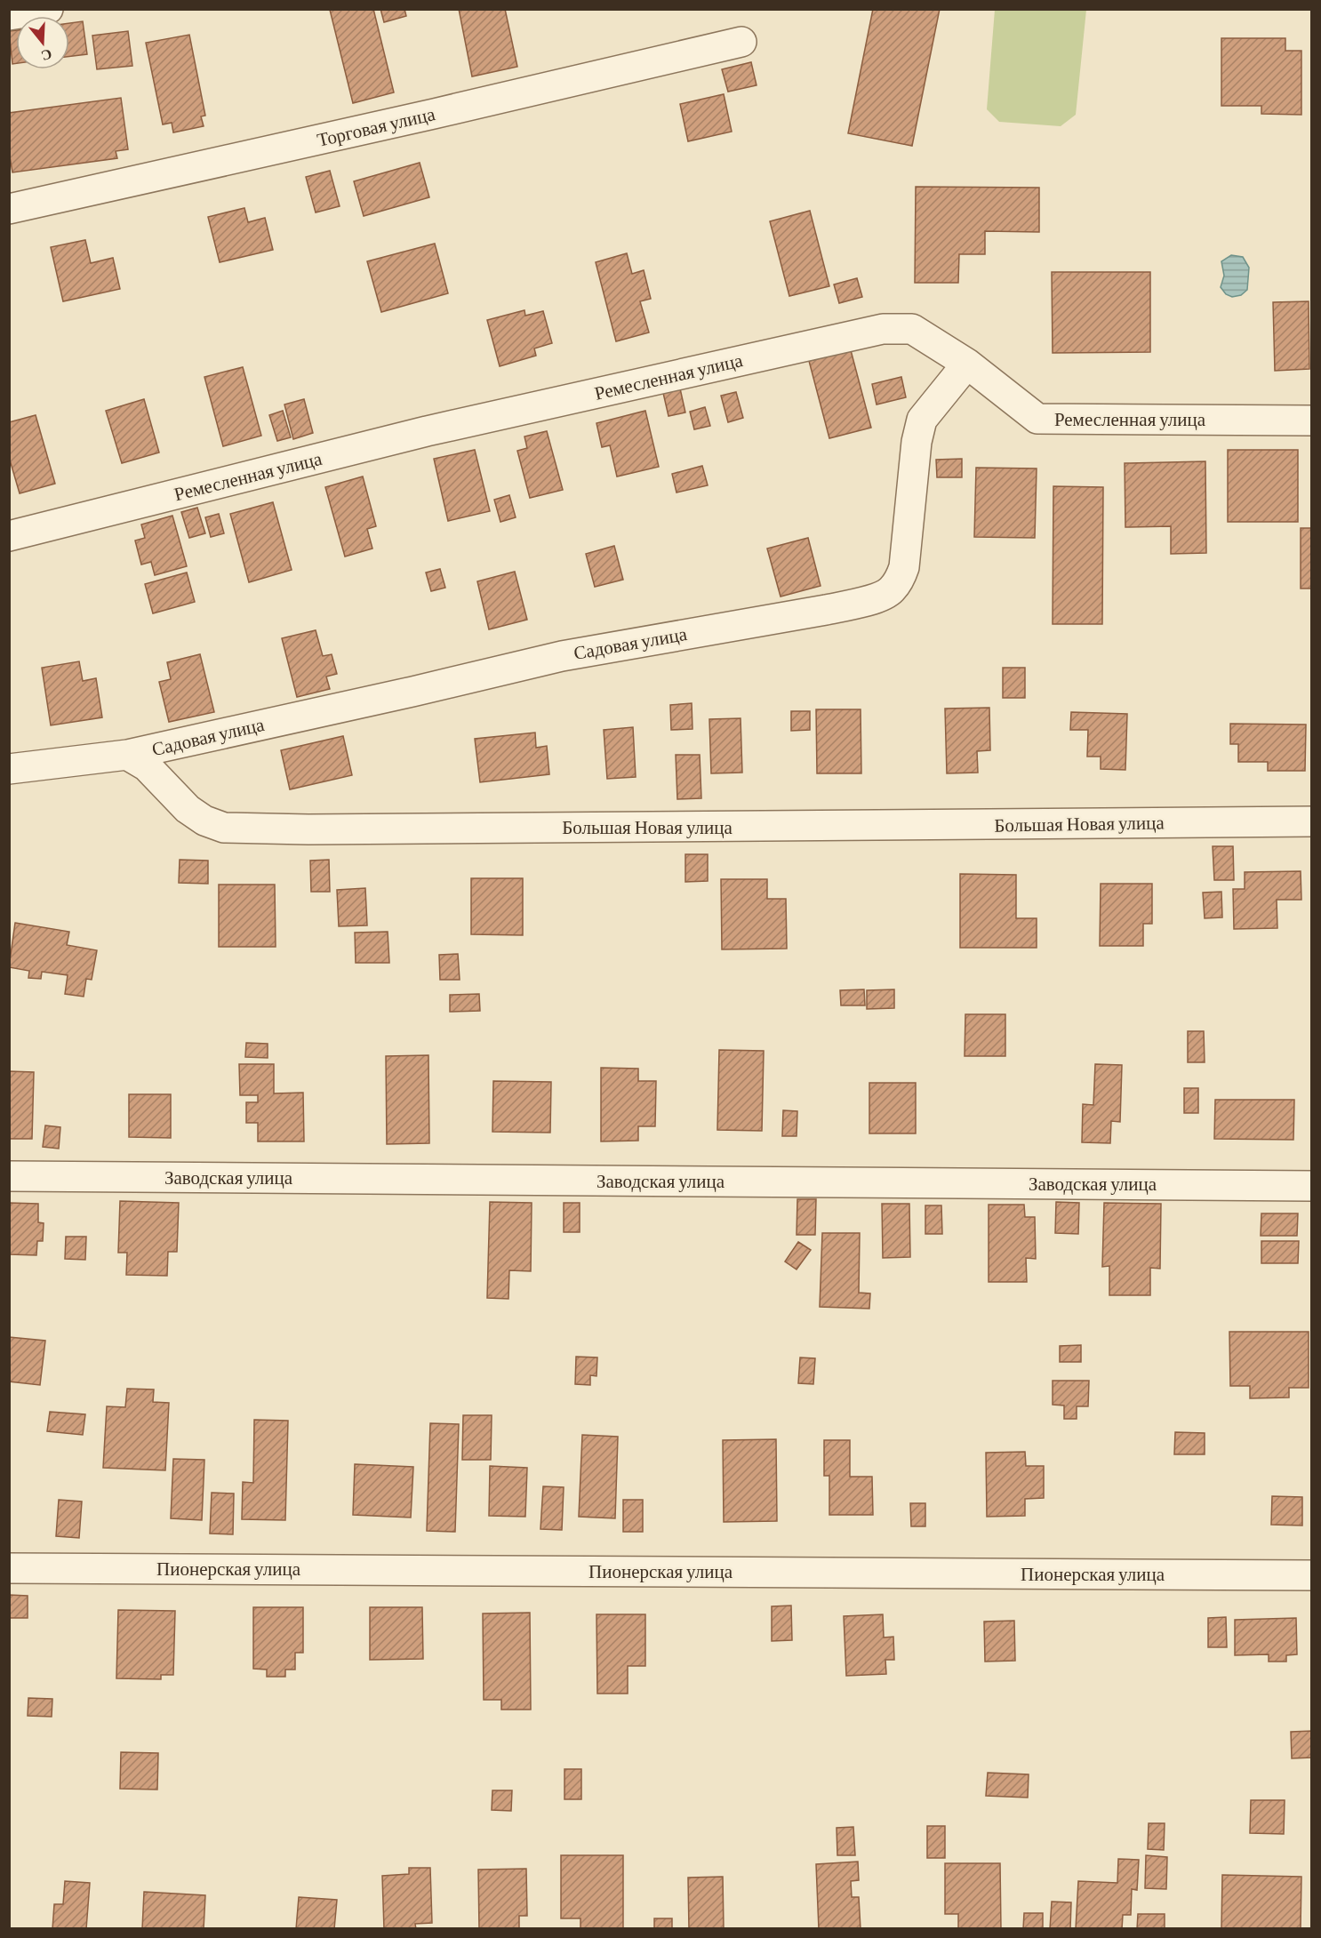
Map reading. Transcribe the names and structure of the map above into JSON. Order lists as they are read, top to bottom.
{
  "streets": {
    "street": [
      "Торговая улица",
      "Ремесленная улица",
      "Садовая улица",
      "Большая Новая улица",
      "Заводская улица",
      "Пионерская улица"
    ]
  },
  "crossings": [
    ["Ремесленная улица", "Садовая улица"],
    ["Садовая улица", "Большая Новая улица"]
  ],
  "north": "bottom"
}
